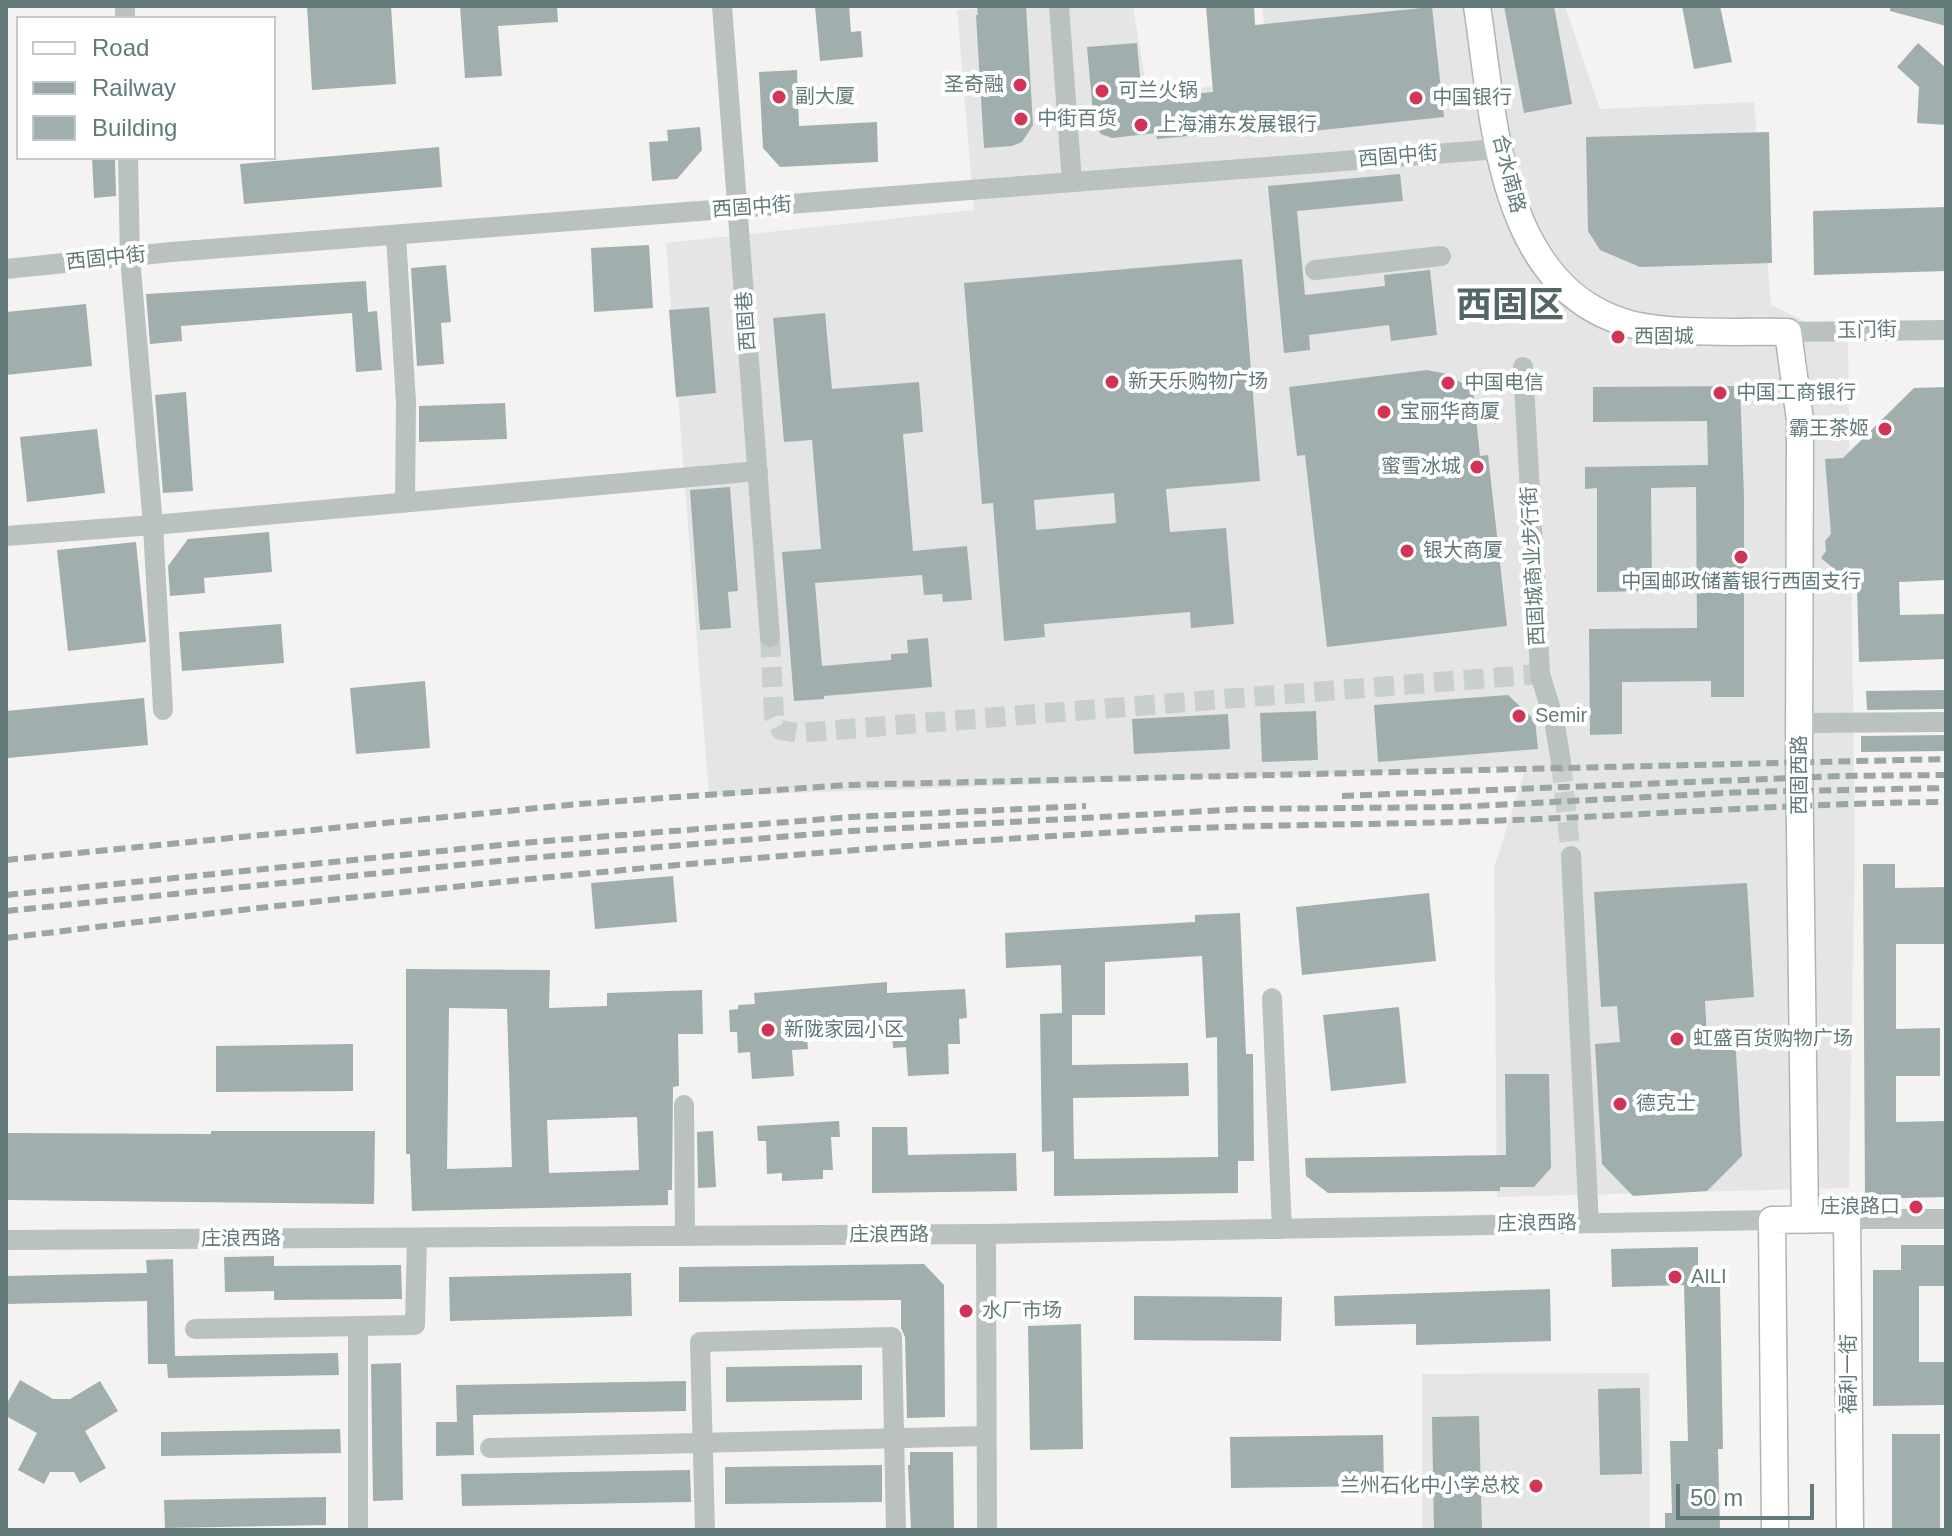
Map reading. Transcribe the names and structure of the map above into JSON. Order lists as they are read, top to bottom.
{
  "streets": {
    "main road": ["合水南路", "西固西路", "福利一街"],
    "street": [
      "西固中街",
      "西固巷",
      "玉门街",
      "西固城商业步行街",
      "庄浪西路"
    ]
  },
  "crossings": [
    ["西固中街", "合水南路"],
    ["西固中街", "西固巷"],
    ["合水南路", "玉门街"],
    ["合水南路", "西固西路"],
    ["玉门街", "西固西路"]
  ],
  "districts": ["西固区"],
  "places": [
    "圣奇融",
    "可兰火锅",
    "副大厦",
    "中国银行",
    "中街百货",
    "上海浦东发展银行",
    "西固城",
    "新天乐购物广场",
    "中国电信",
    "中国工商银行",
    "宝丽华商厦",
    "霸王茶姬",
    "蜜雪冰城",
    "银大商厦",
    "中国邮政储蓄银行西固支行",
    "Semir",
    "新陇家园小区",
    "虹盛百货购物广场",
    "德克士",
    "庄浪路口",
    "AILI",
    "水厂市场",
    "兰州石化中小学总校"
  ],
  "legend": ["Road", "Railway", "Building"],
  "scale_bar": "50 m"
}
